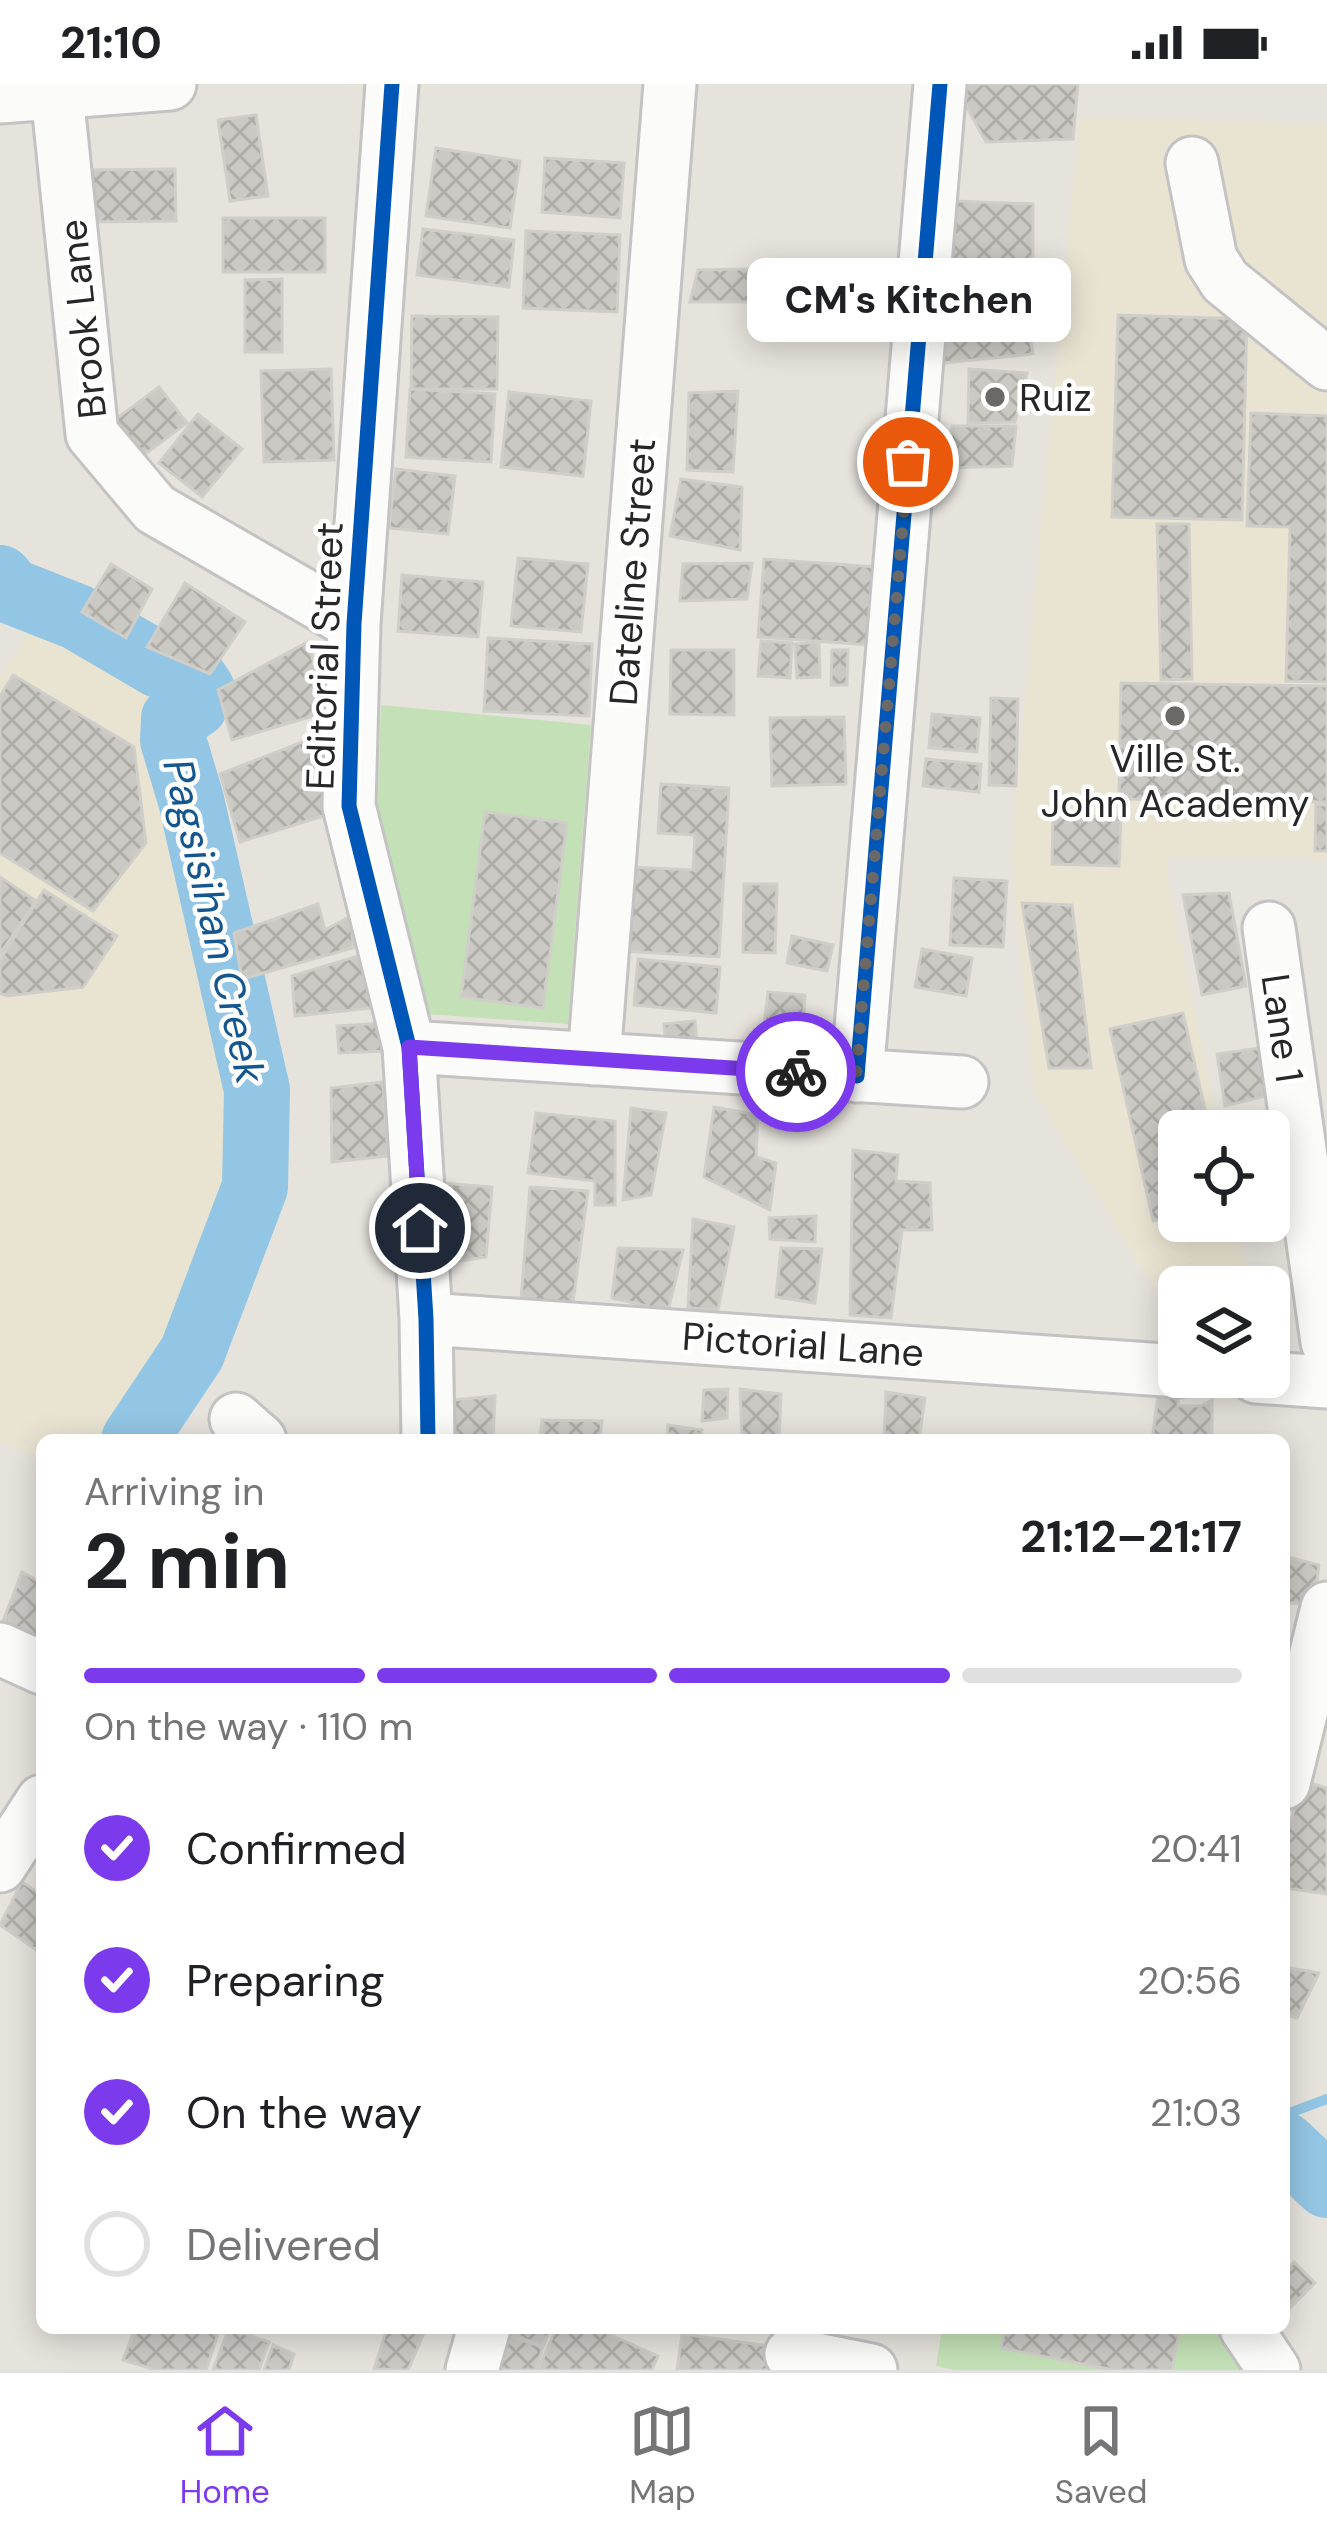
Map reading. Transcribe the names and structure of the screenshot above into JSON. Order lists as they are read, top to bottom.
{
  "streets": {
    "street": [
      "Brook Lane",
      "Dateline Street",
      "Editorial Street",
      "Lane 1",
      "Pictorial Lane"
    ]
  },
  "crossings": [
    ["Brook Lane", "Editorial Street"],
    ["Editorial Street", "Pictorial Lane"]
  ],
  "water": ["Pagsisihan Creek"],
  "places": ["Ruiz", "CM's Kitchen", "Ville St. John Academy"],
  "page": {
    "status": "21:10",
    "bubble": "CM's Kitchen",
    "heading": ["2 min", "Arriving in", "21:12–21:17"],
    "bar": "On the way · 110 m",
    "list": [
      ["Confirmed", "20:41"],
      ["Preparing", "20:56"],
      ["On the way", "21:03"],
      "Delivered"
    ],
    "tabs": ["Home", "Map", "Saved"]
  }
}
